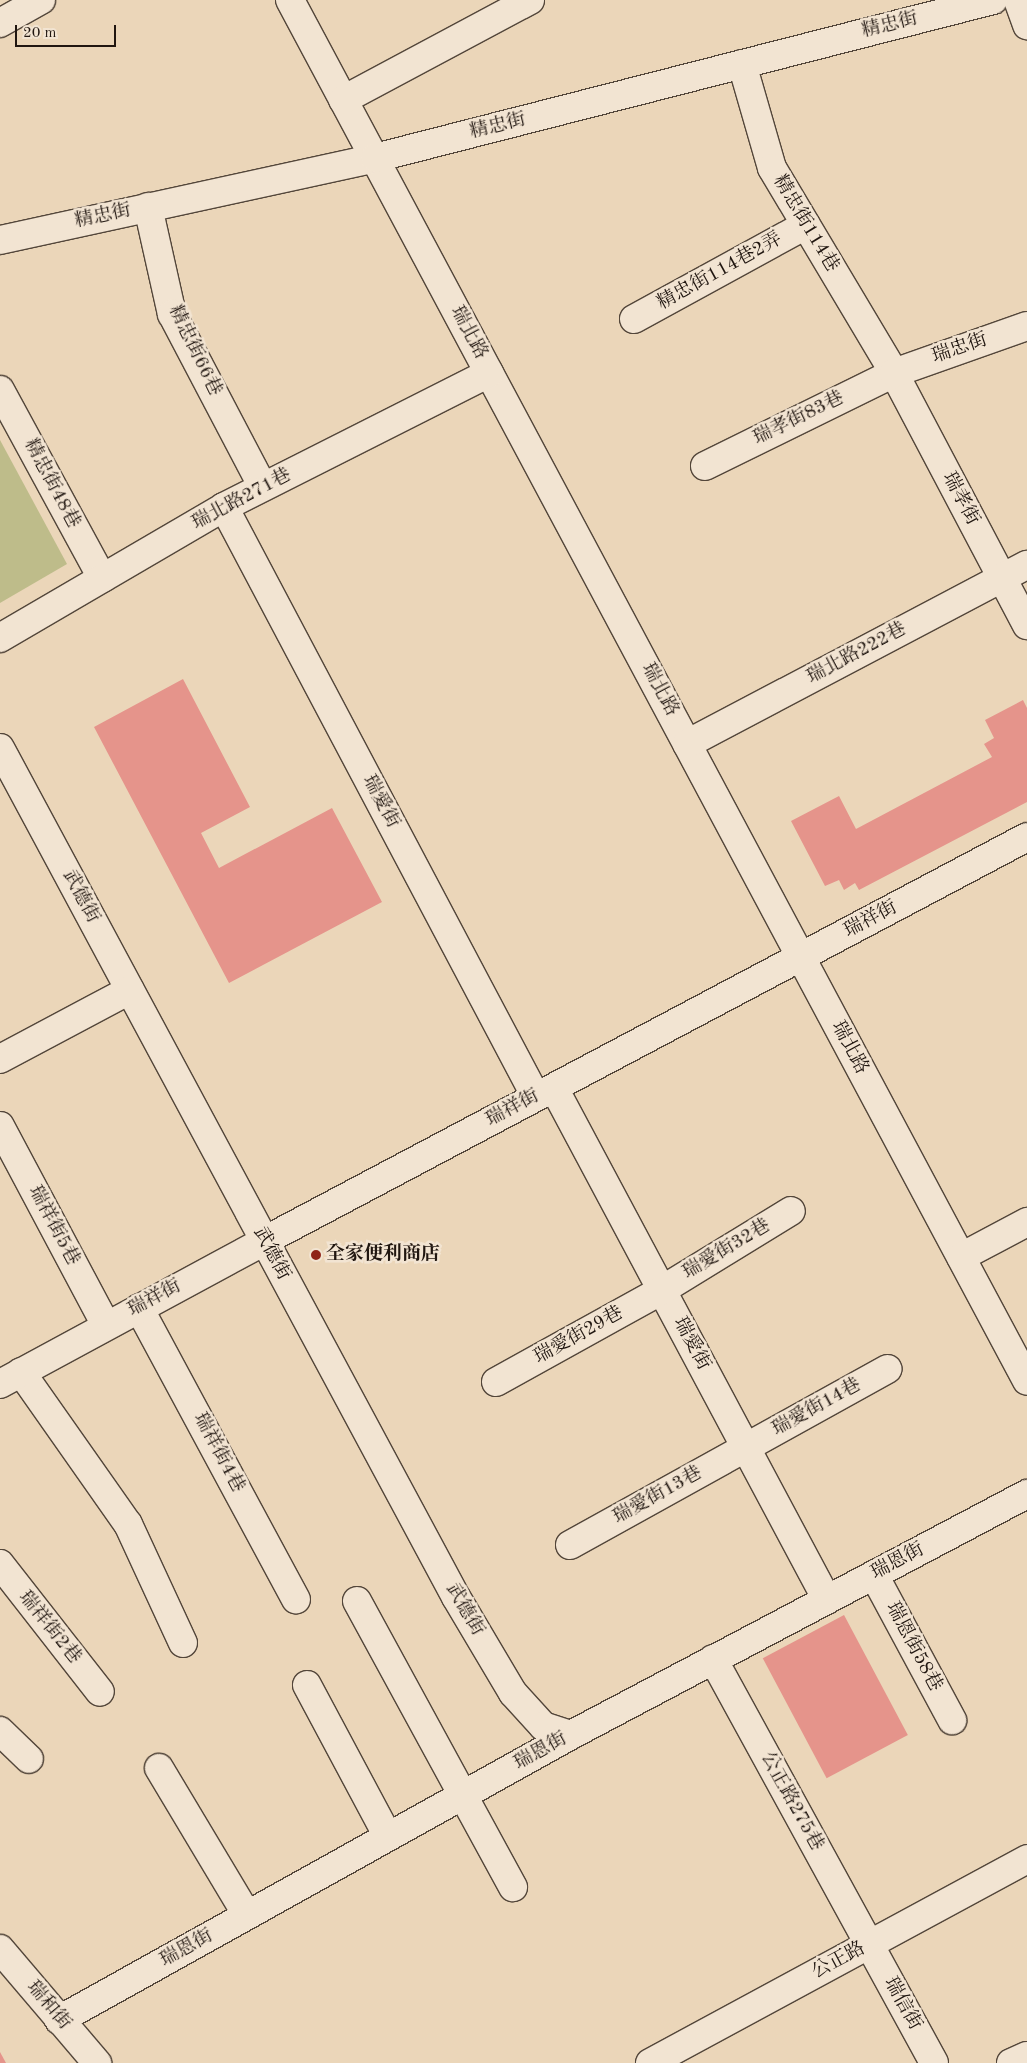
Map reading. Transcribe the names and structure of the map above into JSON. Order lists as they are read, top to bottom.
{
  "streets": {
    "street": [
      "精忠街",
      "精忠街114巷",
      "精忠街114巷2弄",
      "瑞北路",
      "瑞忠街",
      "精忠街66巷",
      "瑞孝街83巷",
      "精忠街48巷",
      "瑞孝街",
      "瑞北路271巷",
      "瑞北路222巷",
      "瑞愛街",
      "武德街",
      "瑞祥街",
      "瑞祥街5巷",
      "瑞愛街32巷",
      "瑞愛街29巷",
      "瑞愛街14巷",
      "瑞祥街4巷",
      "瑞愛街13巷",
      "瑞恩街",
      "瑞祥街2巷",
      "瑞恩街58巷",
      "公正路275巷",
      "公正路",
      "瑞信街",
      "瑞和街"
    ]
  },
  "crossings": [
    ["精忠街", "精忠街114巷"],
    ["精忠街", "瑞北路"],
    ["精忠街", "精忠街66巷"],
    ["精忠街114巷", "精忠街114巷2弄"],
    ["精忠街114巷", "瑞忠街"],
    ["精忠街114巷", "瑞孝街83巷"],
    ["精忠街114巷", "瑞孝街"],
    ["瑞北路", "瑞北路271巷"],
    ["瑞北路", "瑞北路222巷"],
    ["瑞北路", "瑞祥街"],
    ["瑞忠街", "瑞孝街83巷"],
    ["瑞忠街", "瑞孝街"],
    ["精忠街66巷", "瑞北路271巷"],
    ["瑞孝街83巷", "瑞孝街"],
    ["精忠街48巷", "瑞北路271巷"],
    ["瑞孝街", "瑞北路222巷"],
    ["瑞北路271巷", "瑞愛街"],
    ["瑞愛街", "瑞祥街"],
    ["瑞愛街", "瑞愛街32巷"],
    ["瑞愛街", "瑞愛街29巷"],
    ["瑞愛街", "瑞愛街14巷"],
    ["瑞愛街", "瑞愛街13巷"],
    ["瑞愛街", "瑞恩街"],
    ["武德街", "瑞祥街"],
    ["武德街", "瑞恩街"],
    ["瑞祥街", "瑞祥街5巷"],
    ["瑞祥街", "瑞祥街4巷"],
    ["瑞愛街32巷", "瑞愛街29巷"],
    ["瑞愛街14巷", "瑞愛街13巷"],
    ["瑞恩街", "瑞恩街58巷"],
    ["瑞恩街", "公正路275巷"],
    ["瑞恩街", "瑞和街"],
    ["公正路275巷", "公正路"],
    ["公正路275巷", "瑞信街"],
    ["公正路", "瑞信街"]
  ],
  "places": ["全家便利商店"],
  "scale_bar": "20 m"
}
